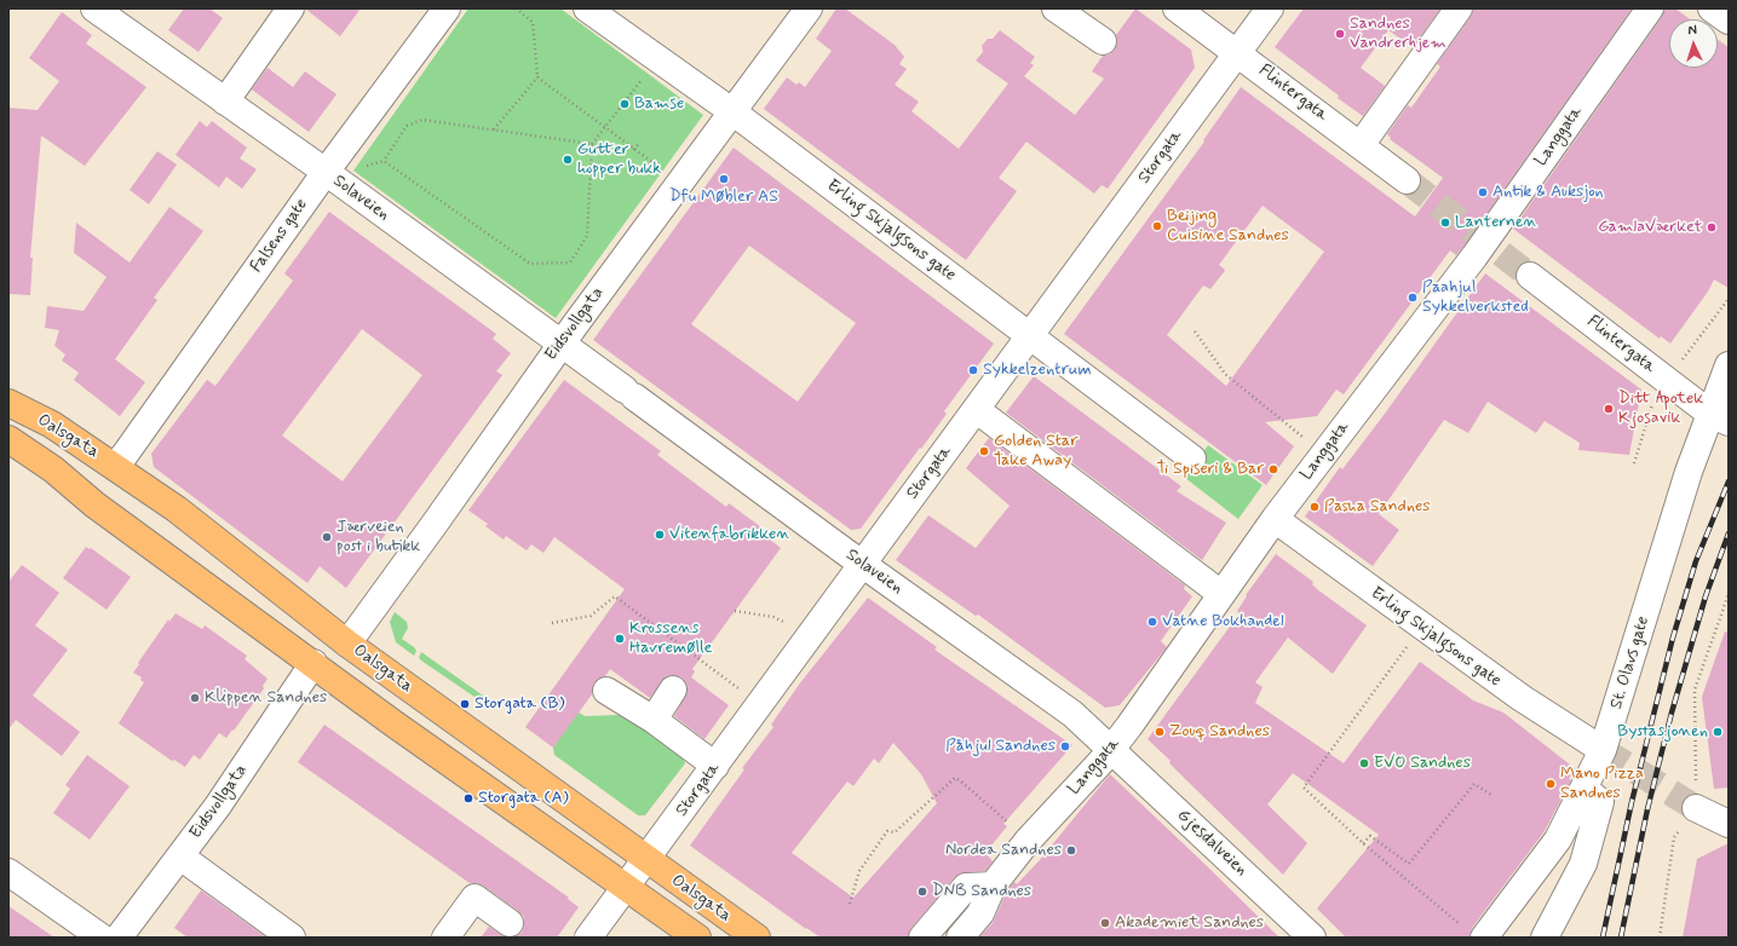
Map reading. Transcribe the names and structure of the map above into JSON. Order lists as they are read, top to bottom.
{
  "streets": {
    "main road": ["Oalsgata"],
    "street": [
      "Flintergata",
      "Langgata",
      "Storgata",
      "Solaveien",
      "Erling Skjalgsons gate",
      "Falsens gate",
      "Eidsvollgata",
      "St. Olavs gate",
      "Gjesdalveien"
    ]
  },
  "crossings": [
    ["Flintergata", "Storgata"],
    ["Flintergata", "St. Olavs gate"],
    ["Langgata", "Solaveien"],
    ["Langgata", "Erling Skjalgsons gate"],
    ["Langgata", "Gjesdalveien"],
    ["Storgata", "Solaveien"],
    ["Storgata", "Erling Skjalgsons gate"],
    ["Storgata", "Oalsgata"],
    ["Solaveien", "Falsens gate"],
    ["Solaveien", "Eidsvollgata"],
    ["Solaveien", "Gjesdalveien"],
    ["Erling Skjalgsons gate", "Eidsvollgata"],
    ["Erling Skjalgsons gate", "St. Olavs gate"],
    ["Falsens gate", "Oalsgata"],
    ["Eidsvollgata", "Oalsgata"]
  ],
  "places": [
    "Sandnes Vandrerhjem",
    "Bamse",
    "Gutter hopper bukk",
    "Dfu Møbler AS",
    "Antik & Auksjon",
    "Lanternen",
    "Beijing Cuisine Sandnes",
    "GamlaVærket",
    "Paahjul Sykkelverksted",
    "Sykkelzentrum",
    "Ditt Apotek Kjosavik",
    "Golden Star Take Away",
    "Ti Spiseri & Bar",
    "Pasha Sandnes",
    "Vitenfabrikken",
    "Jærveien post i butikk",
    "Vatne Bokhandel",
    "Krossens Havremølle",
    "Klippen Sandnes",
    "Storgata (B)",
    "Zouq Sandnes",
    "Bystasjonen",
    "Påhjul Sandnes",
    "EVO Sandnes",
    "Mano Pizza Sandnes",
    "Storgata (A)",
    "Nordea Sandnes",
    "DNB Sandnes",
    "Akademiet Sandnes"
  ],
  "north": "top"
}
